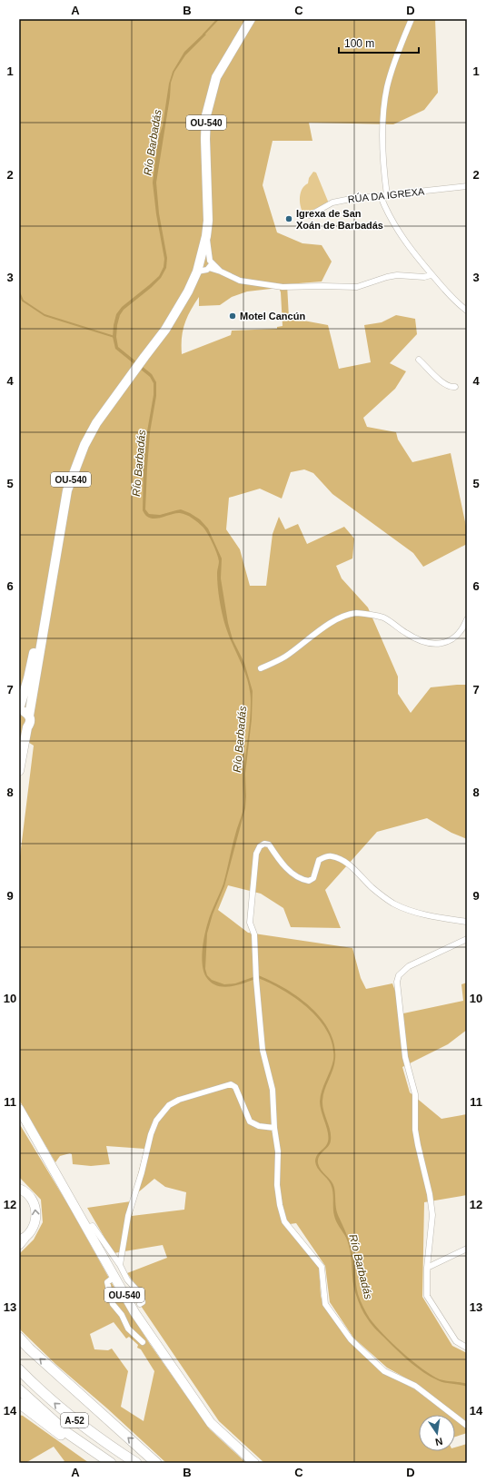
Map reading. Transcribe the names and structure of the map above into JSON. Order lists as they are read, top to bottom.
{
  "streets": {
    "highway": ["A-52"],
    "main road": ["OU-540"],
    "street": ["RÚA DA IGREXA"]
  },
  "water": ["Río Barbadás"],
  "places": ["Igrexa de San Xoán de Barbadás", "Motel Cancún"],
  "scale_bar": "100 m",
  "north": "bottom",
  "grid": {
    "columns": [
      "A",
      "B",
      "C",
      "D"
    ],
    "rows": [
      "1",
      "2",
      "3",
      "4",
      "5",
      "6",
      "7",
      "8",
      "9",
      "10",
      "11",
      "12",
      "13",
      "14"
    ]
  }
}
